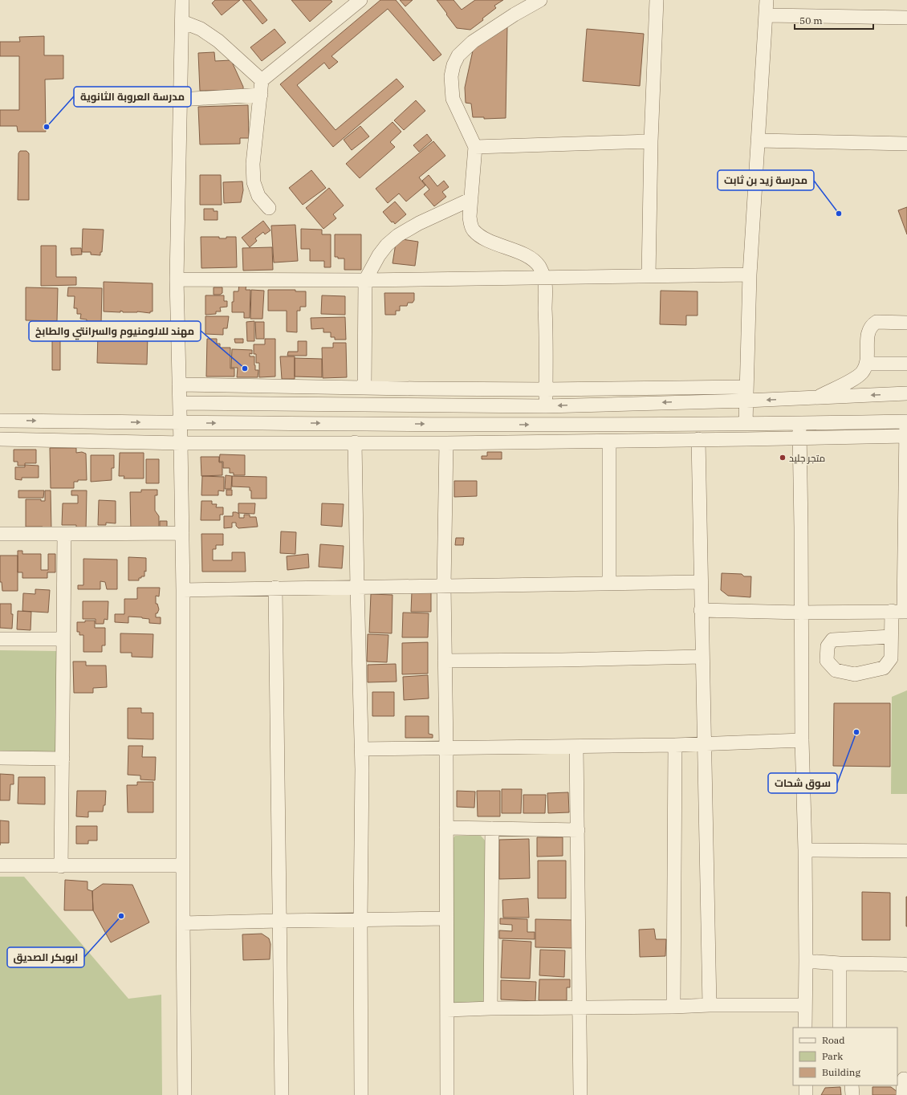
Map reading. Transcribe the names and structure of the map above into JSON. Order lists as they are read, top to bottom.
{
  "places": [
    "مدرسة العروبة الثانوية",
    "مدرسة زيد بن ثابت",
    "مهند للالومنيوم والسرانتي والطابخ",
    "متجر جليد",
    "سوق شحات",
    "ابوبكر الصديق"
  ],
  "legend": ["Road", "Park", "Building"],
  "scale_bar": "50 m"
}
